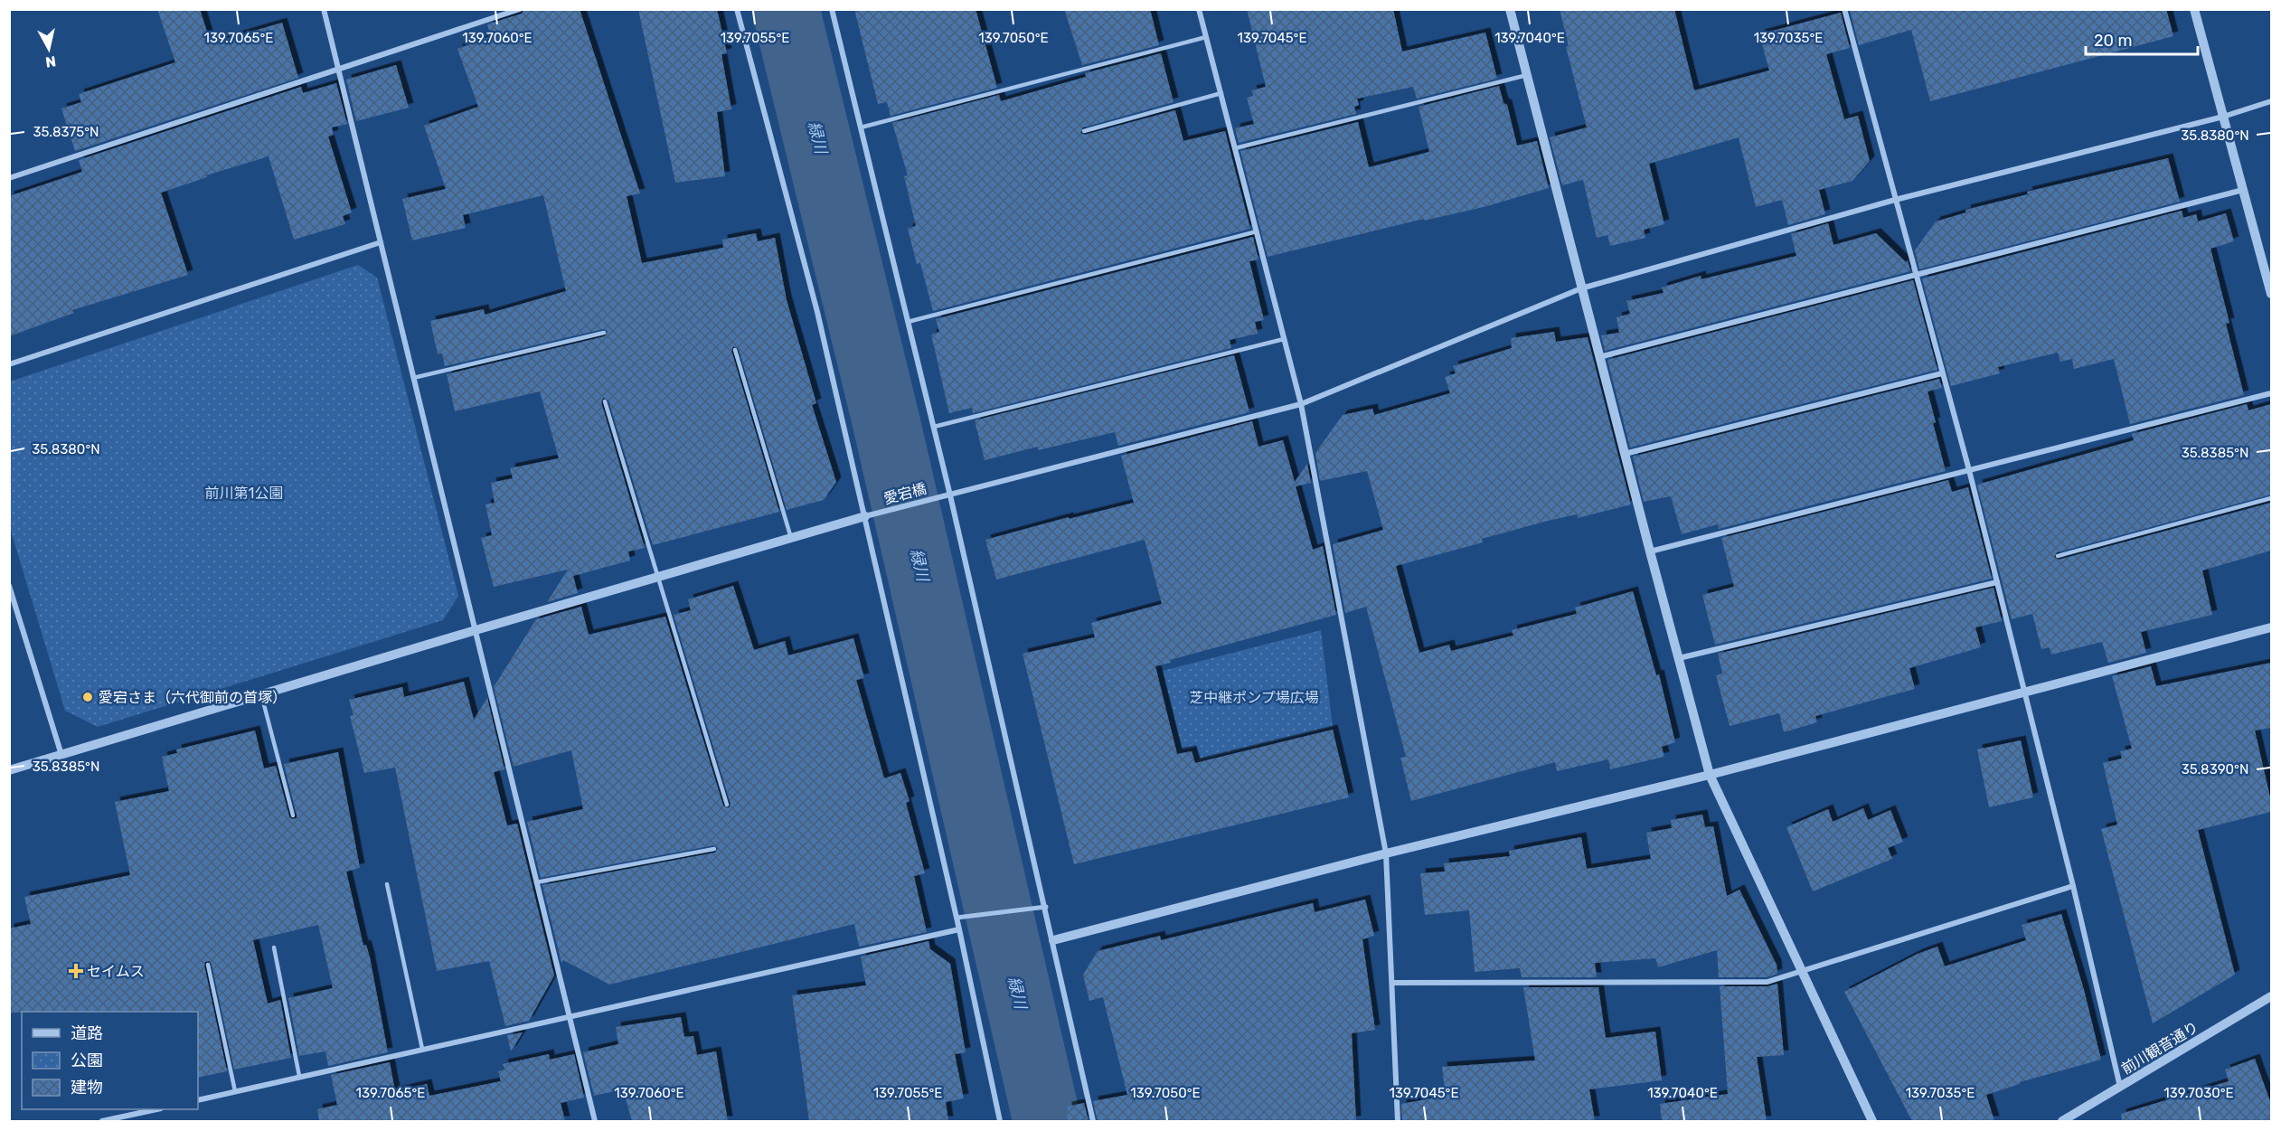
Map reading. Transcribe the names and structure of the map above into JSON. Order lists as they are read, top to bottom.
{
  "streets": {
    "street": ["愛宕橋", "前川観音通り"]
  },
  "water": ["緑川"],
  "parks": ["前川第1公園", "芝中継ポンプ場広場"],
  "places": {
    "other": ["愛宕さま（六代御前の首塚）"],
    "health": ["セイムス"]
  },
  "legend": ["道路", "公園", "建物"],
  "scale_bar": "20 m",
  "north": "bottom",
  "coordinates": [
    "139.7065°E",
    "139.7060°E",
    "139.7055°E",
    "139.7050°E",
    "139.7045°E",
    "139.7040°E",
    "139.7035°E",
    "35.8375°N",
    "35.8380°N",
    "35.8385°N",
    "35.8390°N",
    "139.7030°E"
  ]
}
